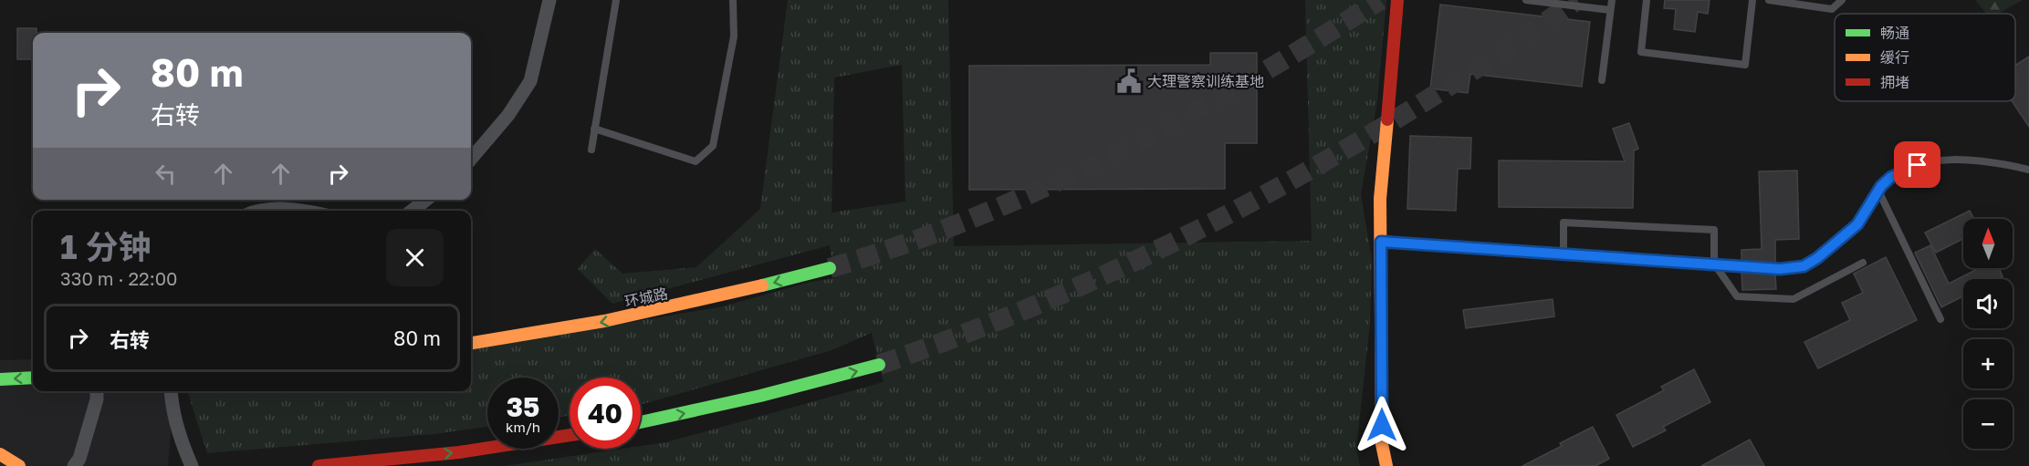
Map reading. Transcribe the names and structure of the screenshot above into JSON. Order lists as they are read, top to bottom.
{
  "streets": {
    "main road": ["环城路"]
  },
  "places": {
    "public building": ["大理警察训练基地"]
  },
  "legend": ["畅通", "缓行", "拥堵"],
  "north": "top",
  "page": {
    "turn": ["80 m", "右转"],
    "heading": ["1 分钟", "330 m · 22:00"],
    "map_buttons": ["+", "−"],
    "list": [
      {
        "name": "右转",
        "value": "80 m"
      }
    ],
    "speed": "35 km/h",
    "limit": "40"
  }
}
